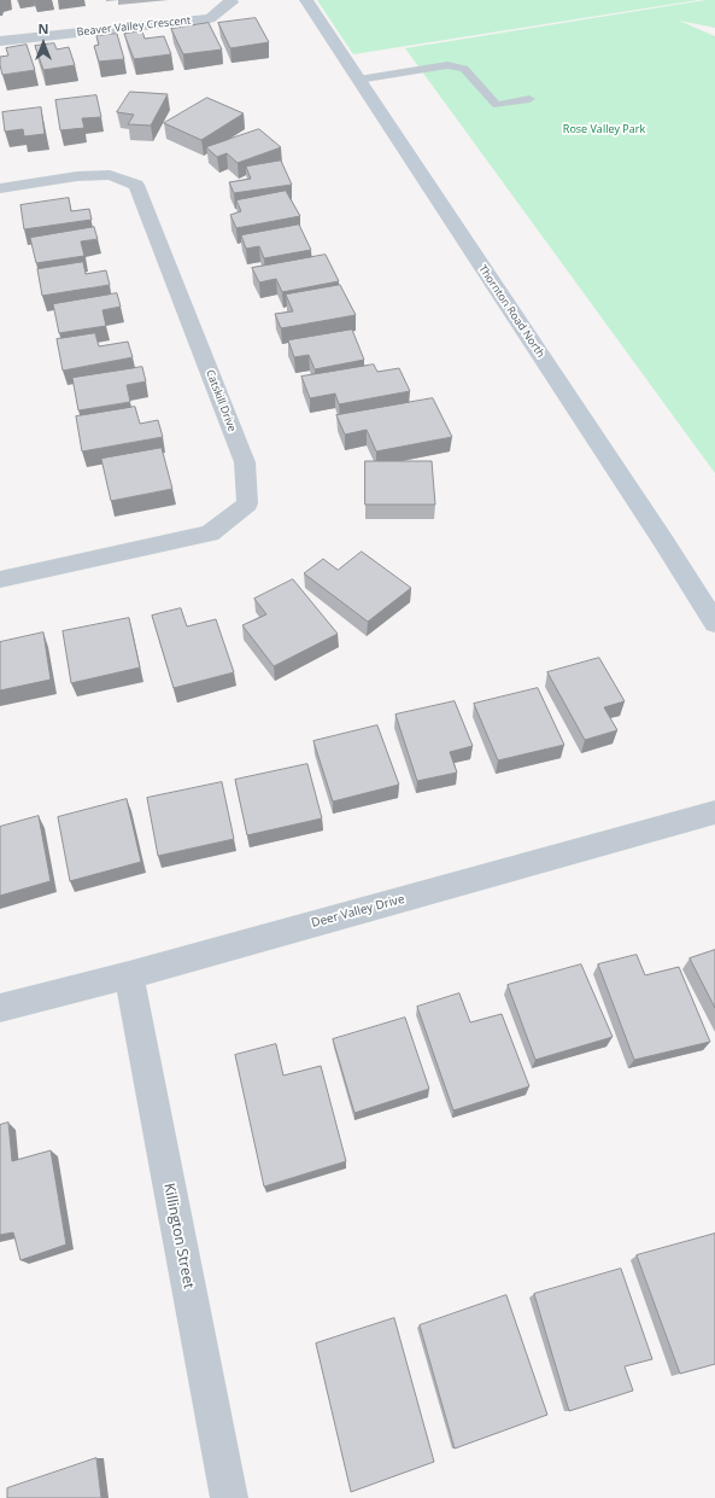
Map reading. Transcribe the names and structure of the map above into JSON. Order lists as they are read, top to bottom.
{
  "streets": {
    "main road": ["Thornton Road North"],
    "street": [
      "Beaver Valley Crescent",
      "Catskill Drive",
      "Deer Valley Drive",
      "Killington Street"
    ]
  },
  "crossings": [
    ["Deer Valley Drive", "Killington Street"]
  ],
  "parks": ["Rose Valley Park"],
  "north": "top"
}
